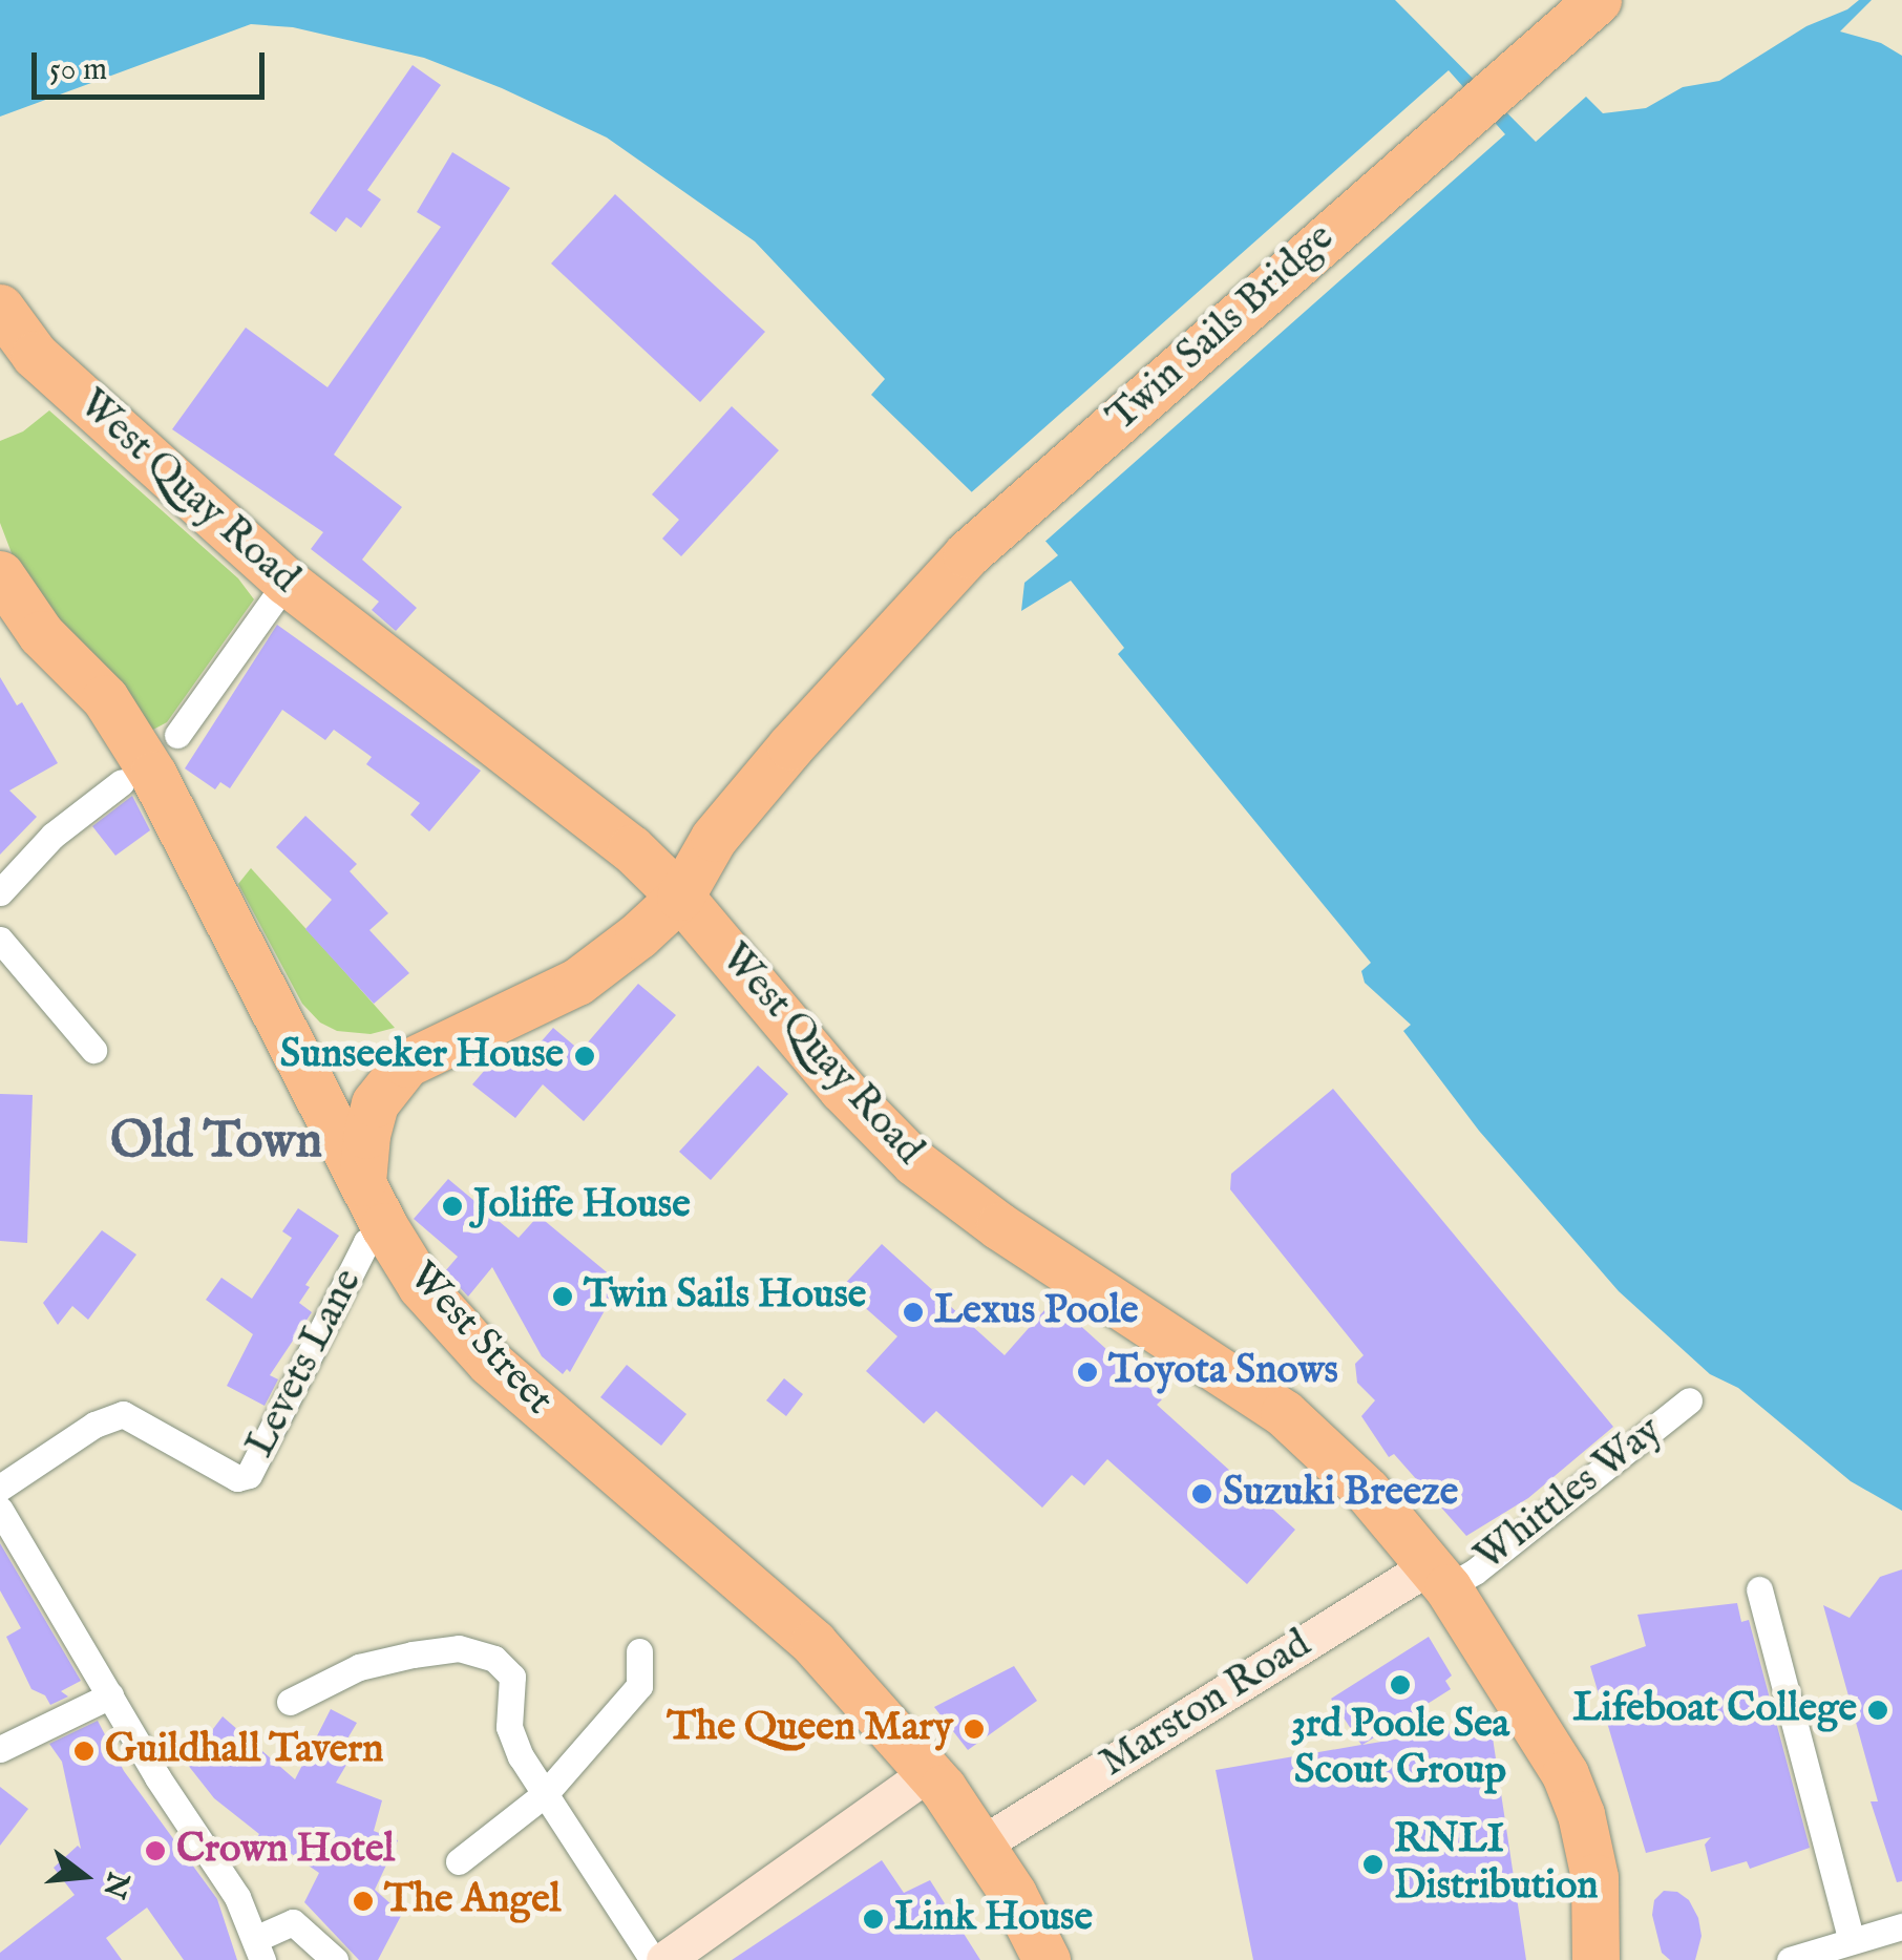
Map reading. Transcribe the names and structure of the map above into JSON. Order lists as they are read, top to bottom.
{
  "streets": {
    "highway": ["Twin Sails Bridge", "West Quay Road", "West Street"],
    "street": ["Levets Lane", "Whittles Way", "Marston Road"]
  },
  "crossings": [
    ["Twin Sails Bridge", "West Quay Road"],
    ["West Quay Road", "Whittles Way"],
    ["West Quay Road", "Marston Road"],
    ["West Street", "Levets Lane"],
    ["West Street", "Marston Road"],
    ["Whittles Way", "Marston Road"]
  ],
  "districts": ["Old Town"],
  "places": [
    "Sunseeker House",
    "Joliffe House",
    "Twin Sails House",
    "Lexus Poole",
    "Toyota Snows",
    "Suzuki Breeze",
    "3rd Poole Sea Scout Group",
    "Lifeboat College",
    "The Queen Mary",
    "Guildhall Tavern",
    "Crown Hotel",
    "RNLI Distribution",
    "The Angel",
    "Link House"
  ],
  "scale_bar": "50 m",
  "north": "right"
}
